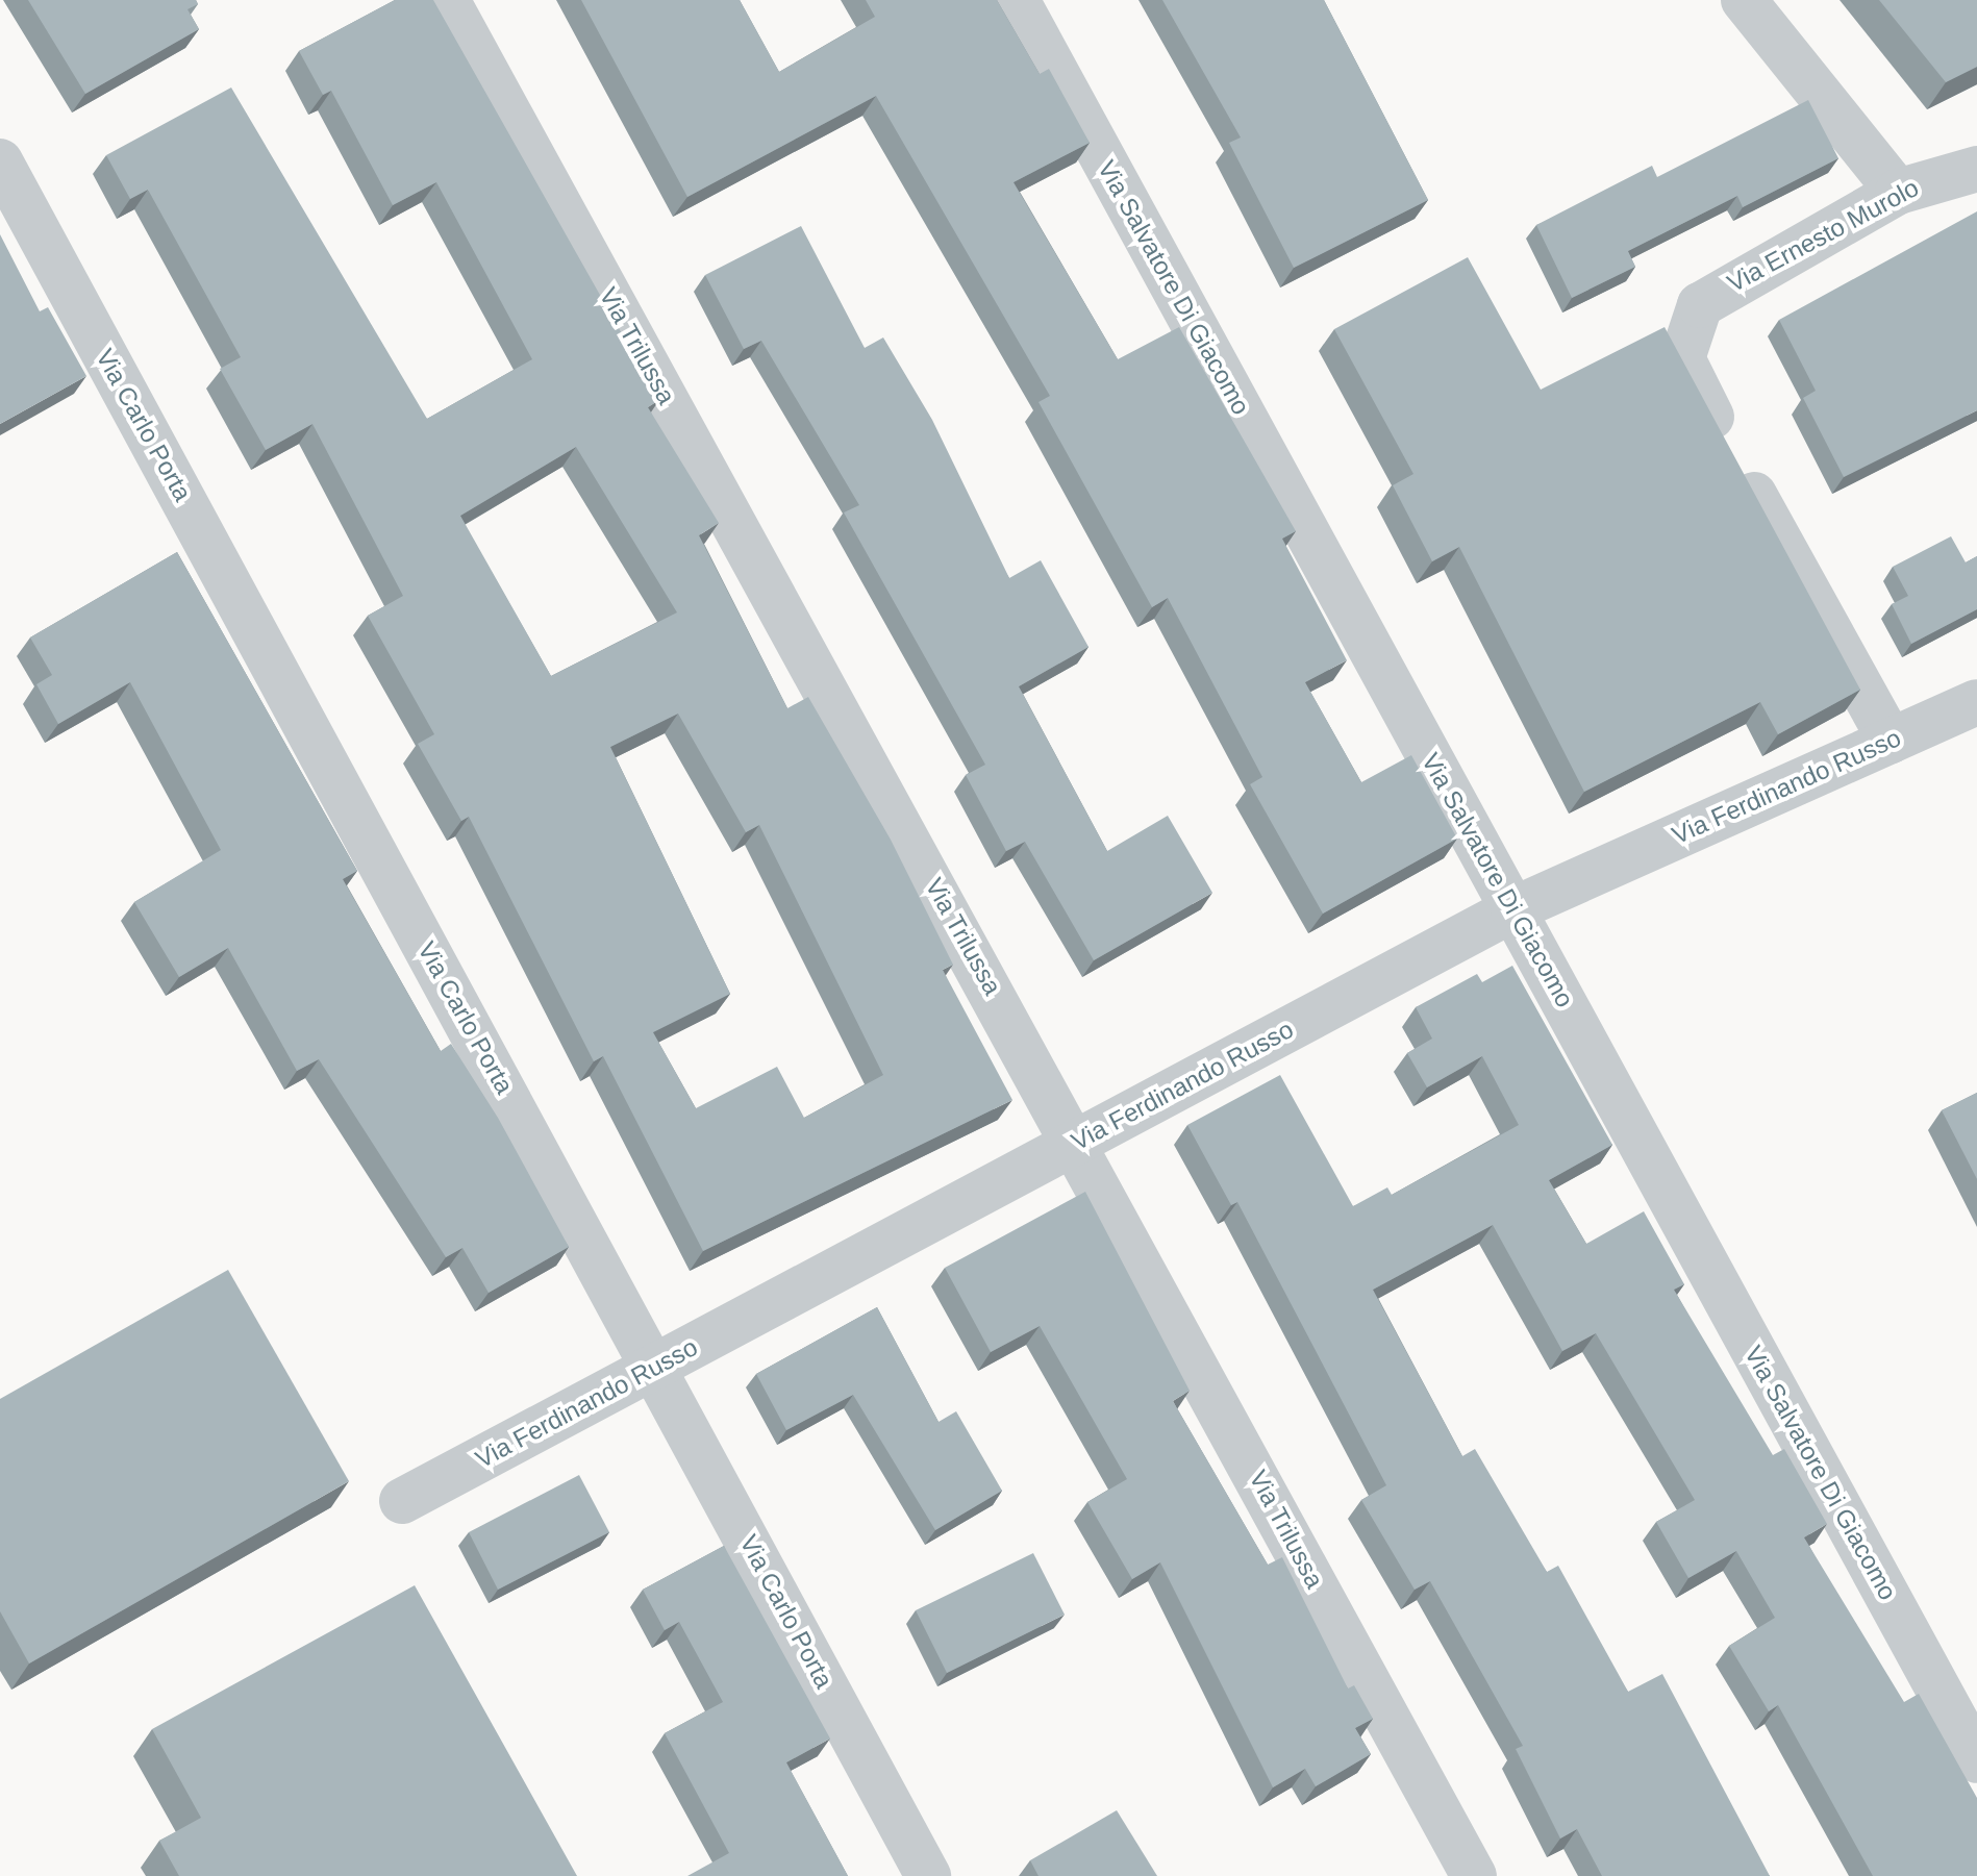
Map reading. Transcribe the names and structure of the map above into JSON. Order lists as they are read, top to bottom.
{
  "streets": {
    "street": [
      "Via Ernesto Murolo",
      "Via Salvatore Di Giacomo",
      "Via Trilussa",
      "Via Carlo Porta",
      "Via Ferdinando Russo"
    ]
  },
  "crossings": [
    ["Via Ernesto Murolo", "Via Ferdinando Russo"],
    ["Via Salvatore Di Giacomo", "Via Ferdinando Russo"],
    ["Via Trilussa", "Via Ferdinando Russo"],
    ["Via Carlo Porta", "Via Ferdinando Russo"]
  ]
}
